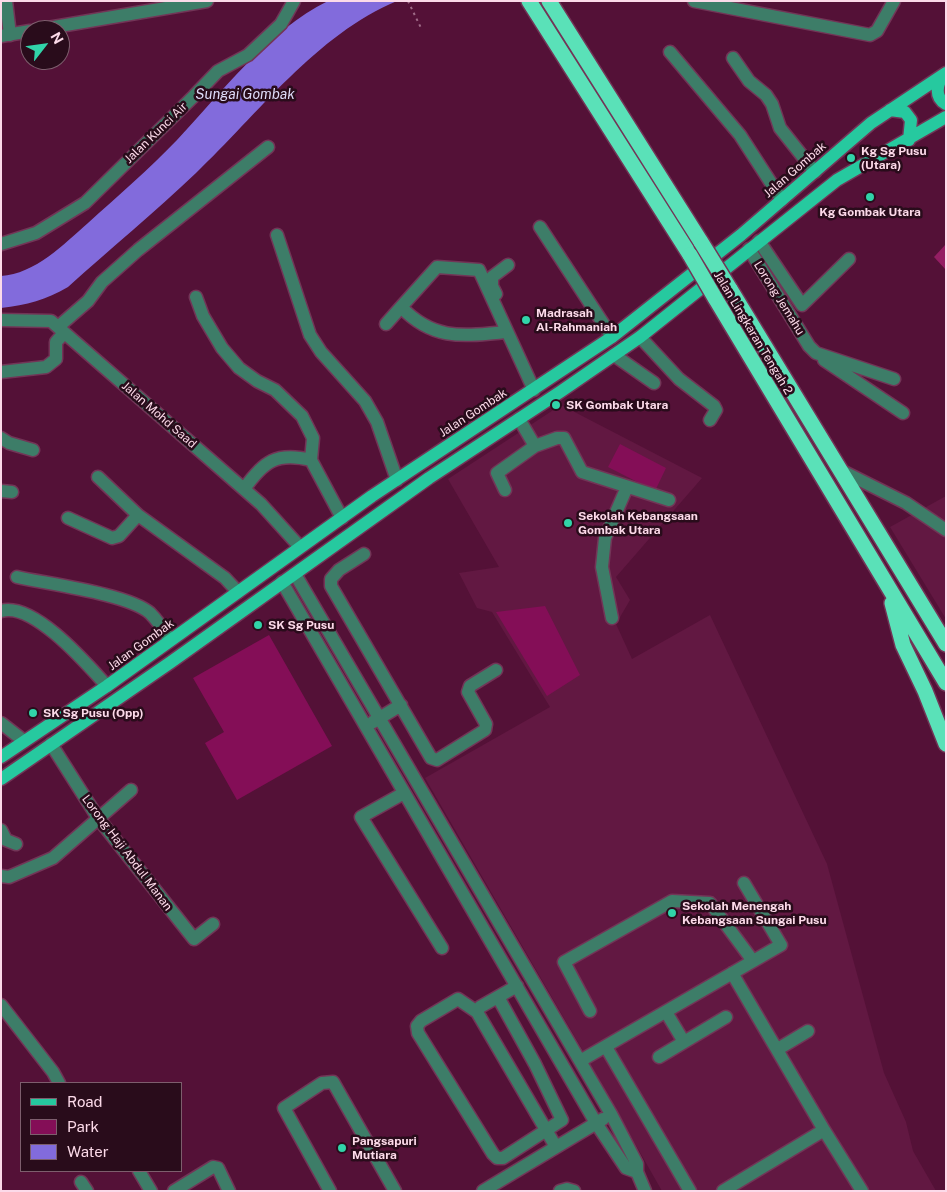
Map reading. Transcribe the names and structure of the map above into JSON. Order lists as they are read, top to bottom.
{
  "streets": {
    "highway": ["Jalan Lingkaran Tengah 2"],
    "main road": ["Jalan Gombak"],
    "street": [
      "Jalan Kunci Air",
      "Lorong Jemahu",
      "Jalan Mohd Saad",
      "Lorong Haji Abdul Manan"
    ]
  },
  "crossings": [
    ["Jalan Gombak", "Jalan Mohd Saad"]
  ],
  "water": ["Sungai Gombak"],
  "places": [
    "Kg Sg Pusu (Utara)",
    "Kg Gombak Utara",
    "Madrasah Al-Rahmaniah",
    "SK Gombak Utara",
    "Sekolah Kebangsaan Gombak Utara",
    "SK Sg Pusu",
    "SK Sg Pusu (Opp)",
    "Sekolah Menengah Kebangsaan Sungai Pusu",
    "Pangsapuri Mutiara"
  ],
  "legend": ["Road", "Park", "Water"],
  "north": "top right"
}
